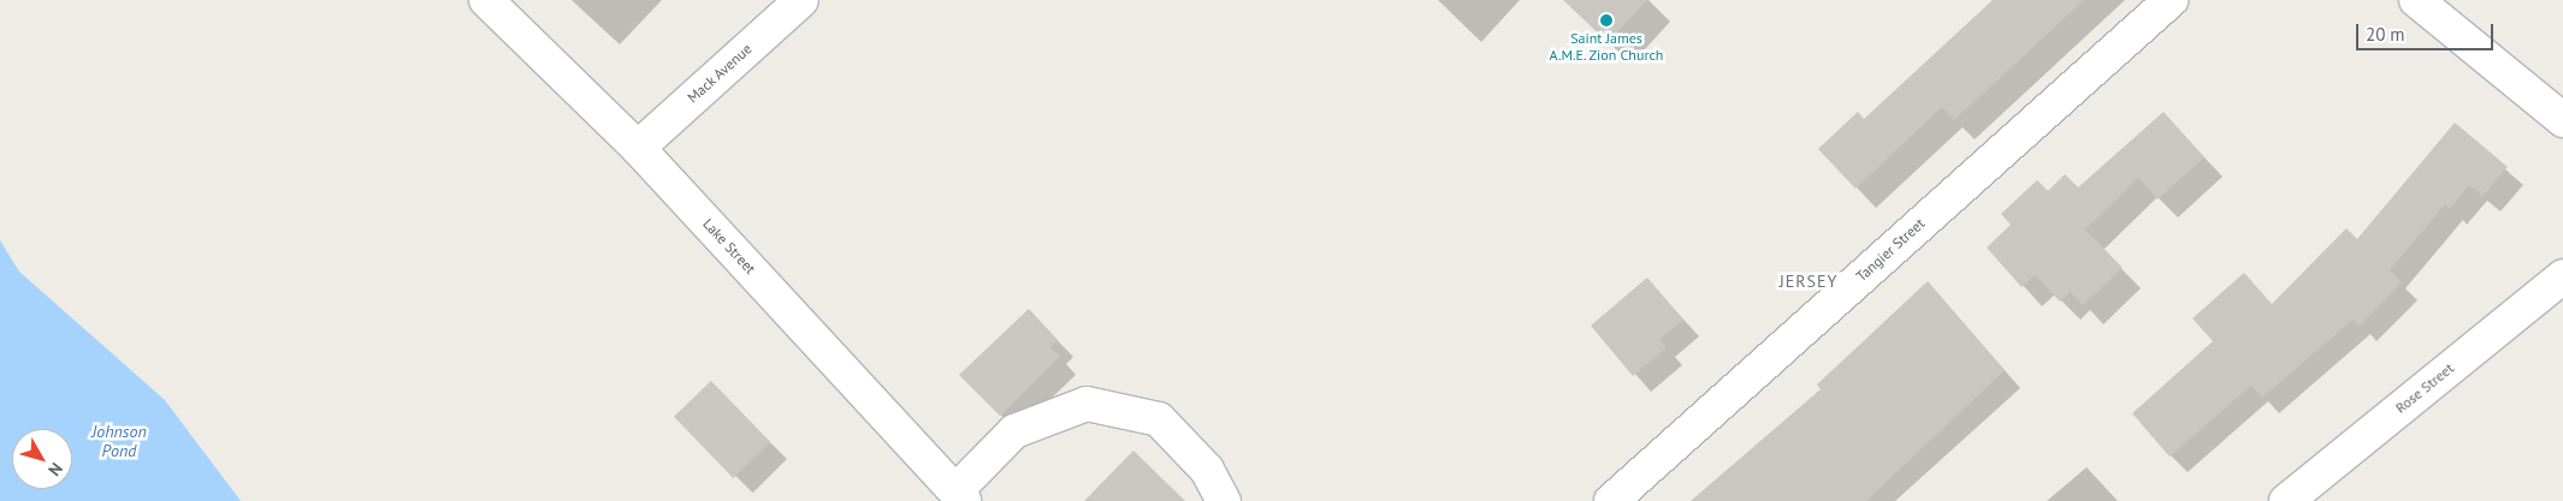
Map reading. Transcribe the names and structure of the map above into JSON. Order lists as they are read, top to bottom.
{
  "streets": {
    "street": [
      "Mack Avenue",
      "Lake Street",
      "Tangier Street",
      "Rose Street"
    ]
  },
  "crossings": [
    ["Mack Avenue", "Lake Street"]
  ],
  "districts": ["JERSEY"],
  "water": ["Johnson Pond"],
  "places": ["Saint James A.M.E. Zion Church"],
  "scale_bar": "20 m",
  "north": "bottom right"
}
